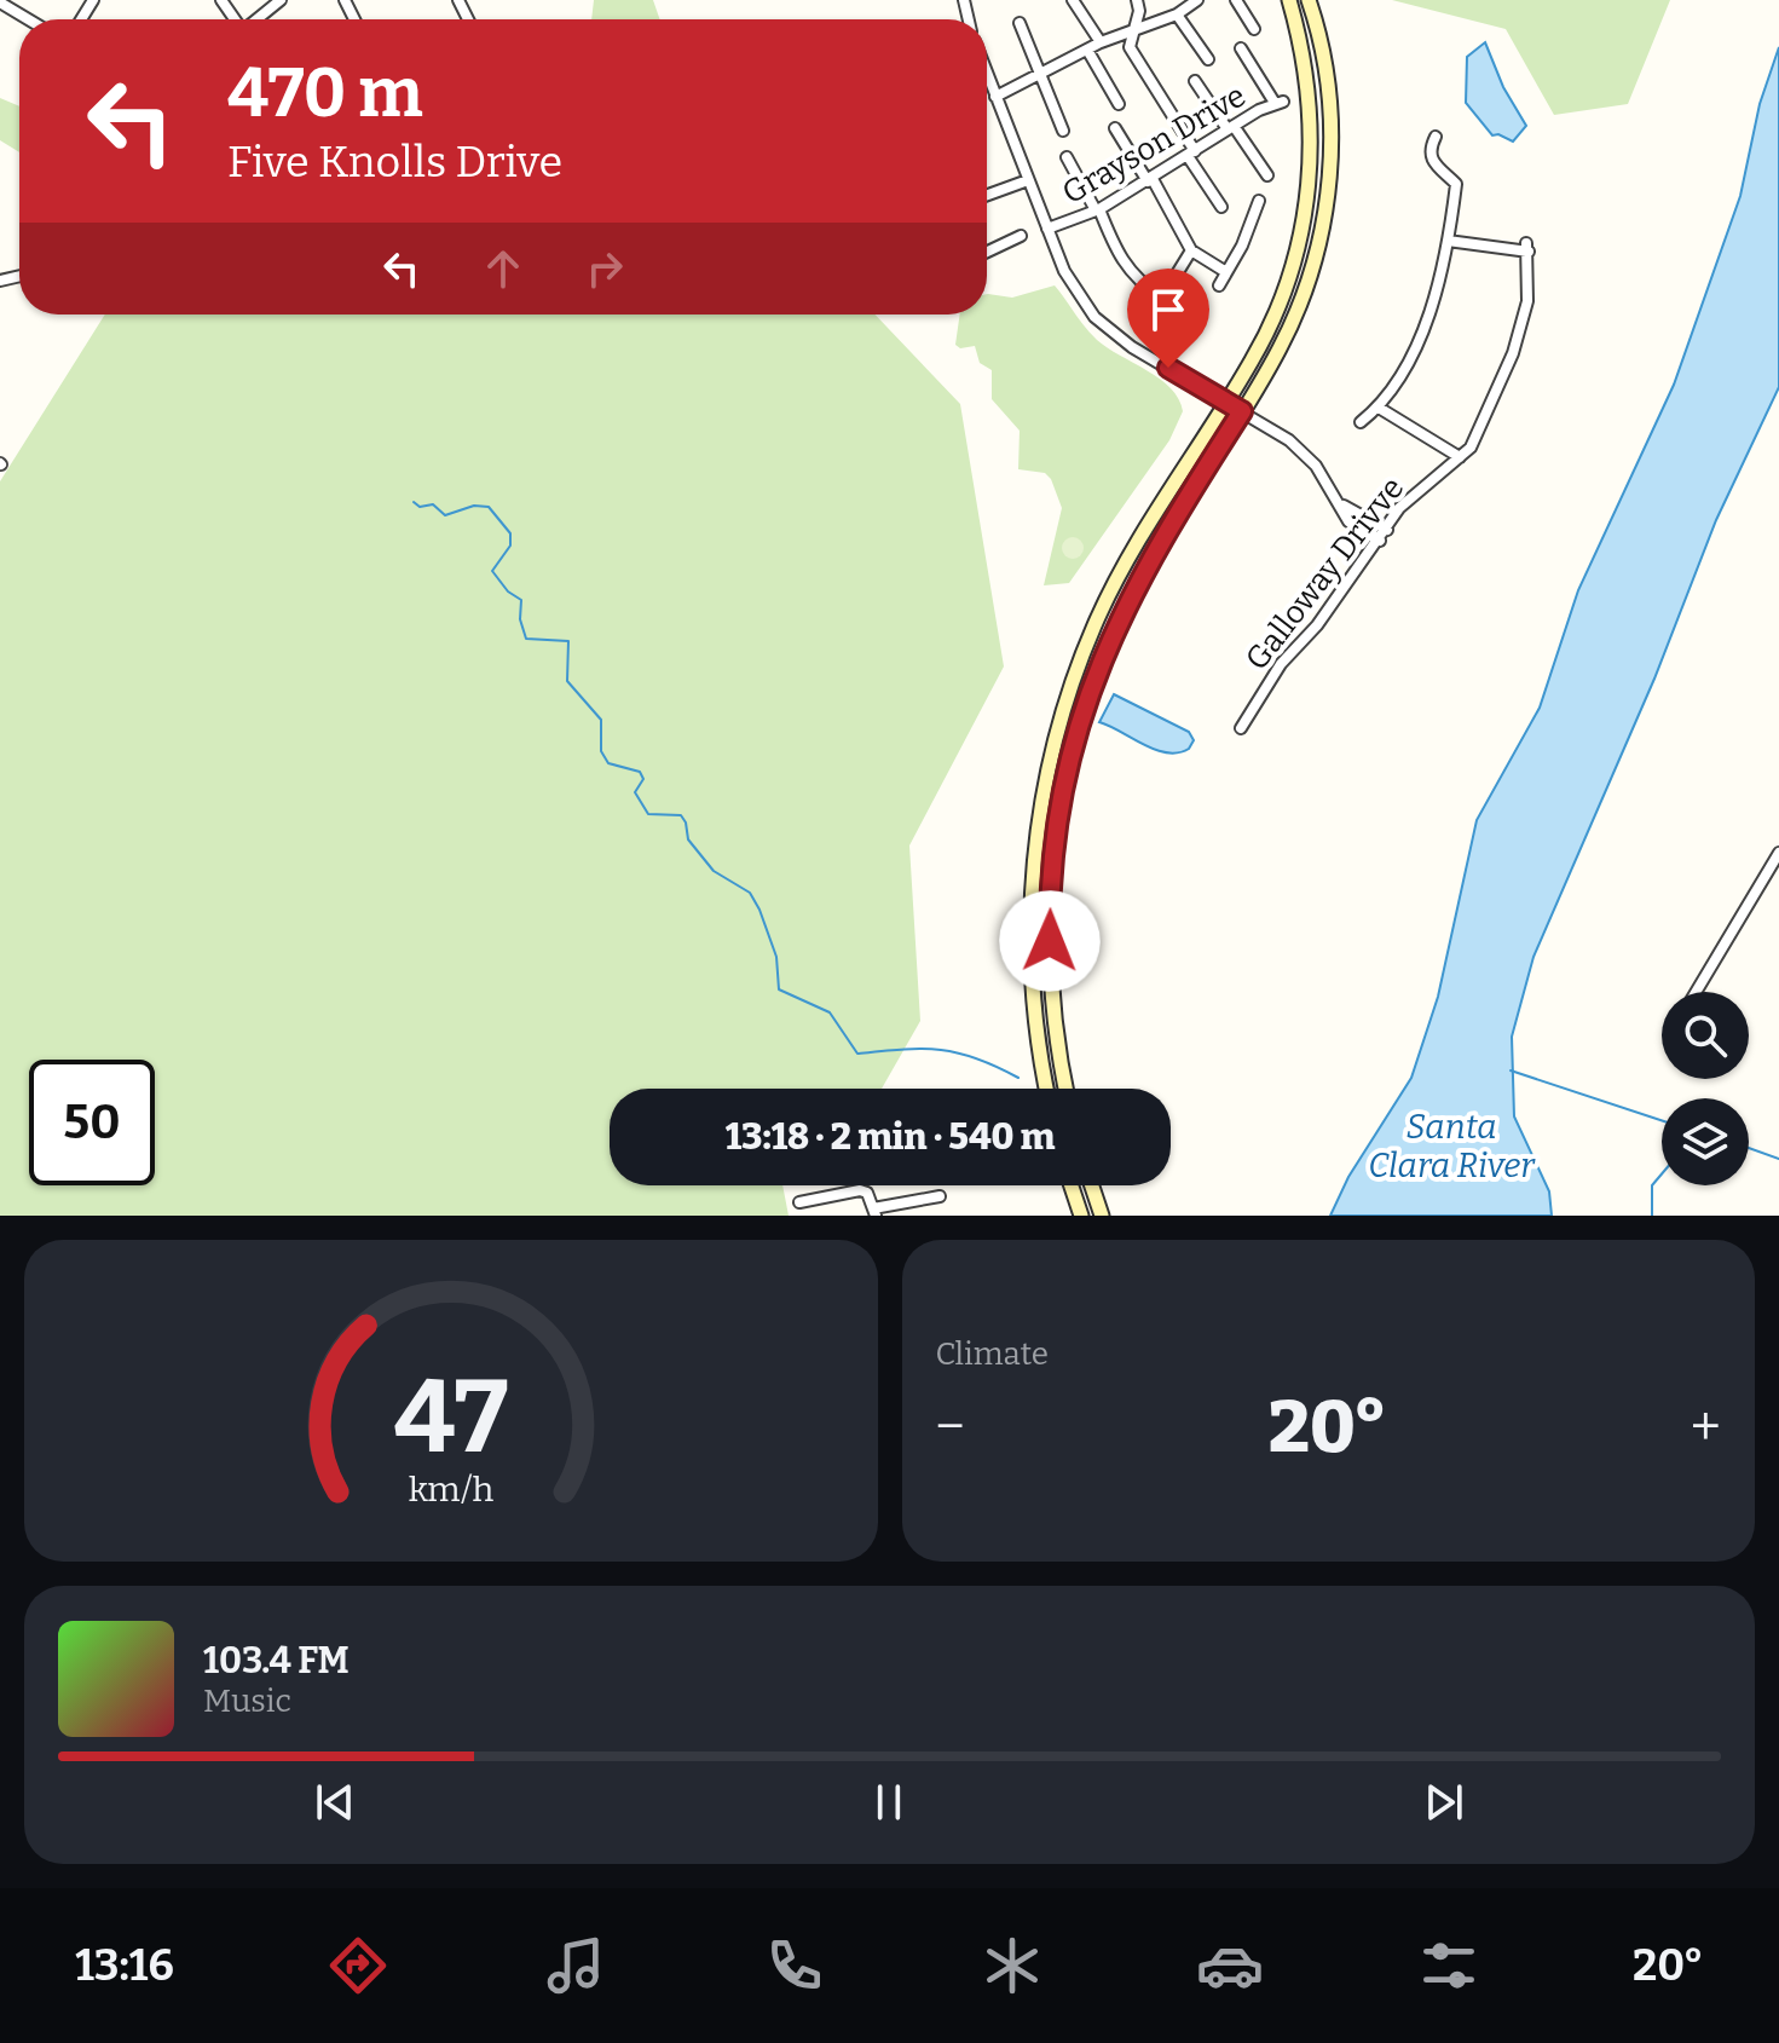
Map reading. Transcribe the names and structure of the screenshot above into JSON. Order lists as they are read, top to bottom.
{
  "streets": {
    "street": ["Grayson Drive", "Galloway Drivve"]
  },
  "water": ["Santa Clara River"],
  "page": {
    "turn": ["470 m", "Five Knolls Drive"],
    "limit": "50",
    "trip": "13:18 · 2 min · 540 m",
    "tile": "Climate",
    "heat": ["−", "20°", "+"],
    "song": ["103.4 FM", "Music"],
    "tabs": ["13:16", "20°"],
    "gauge": ["47", "km/h"]
  }
}
